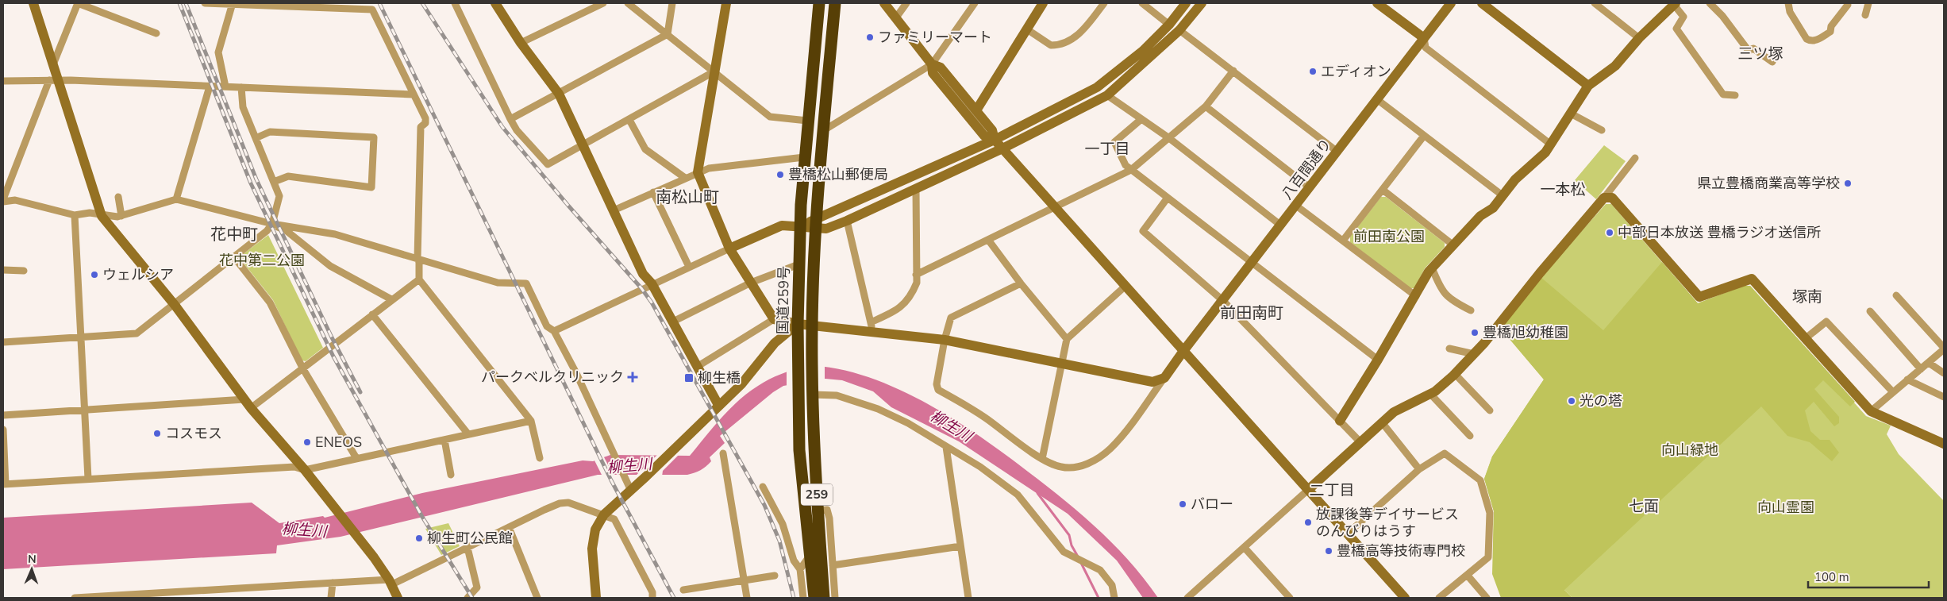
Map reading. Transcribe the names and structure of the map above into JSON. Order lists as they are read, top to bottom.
{
  "streets": {
    "highway": ["国道259号", "259"],
    "street": ["八百間通り"]
  },
  "districts": [
    "三ツ塚",
    "一丁目",
    "一本松",
    "南松山町",
    "花中町",
    "塚南",
    "前田南町",
    "二丁目",
    "七面"
  ],
  "water": ["柳生川"],
  "parks": [
    "前田南公園",
    "花中第二公園",
    "向山緑地",
    "向山霊園"
  ],
  "places": {
    "other": [
      "ファミリーマート",
      "エディオン",
      "豊橋松山郵便局",
      "県立豊橋商業高等学校",
      "中部日本放送 豊橋ラジオ送信所",
      "ウェルシア",
      "豊橋旭幼稚園",
      "光の塔",
      "コスモス",
      "ENEOS",
      "バロー",
      "放課後等デイサービス のんびりはうす",
      "柳生町公民館",
      "豊橋高等技術専門校"
    ],
    "health": ["パークベルクリニック"],
    "transit": ["柳生橋"]
  },
  "scale_bar": "100 m",
  "north": "top"
}
